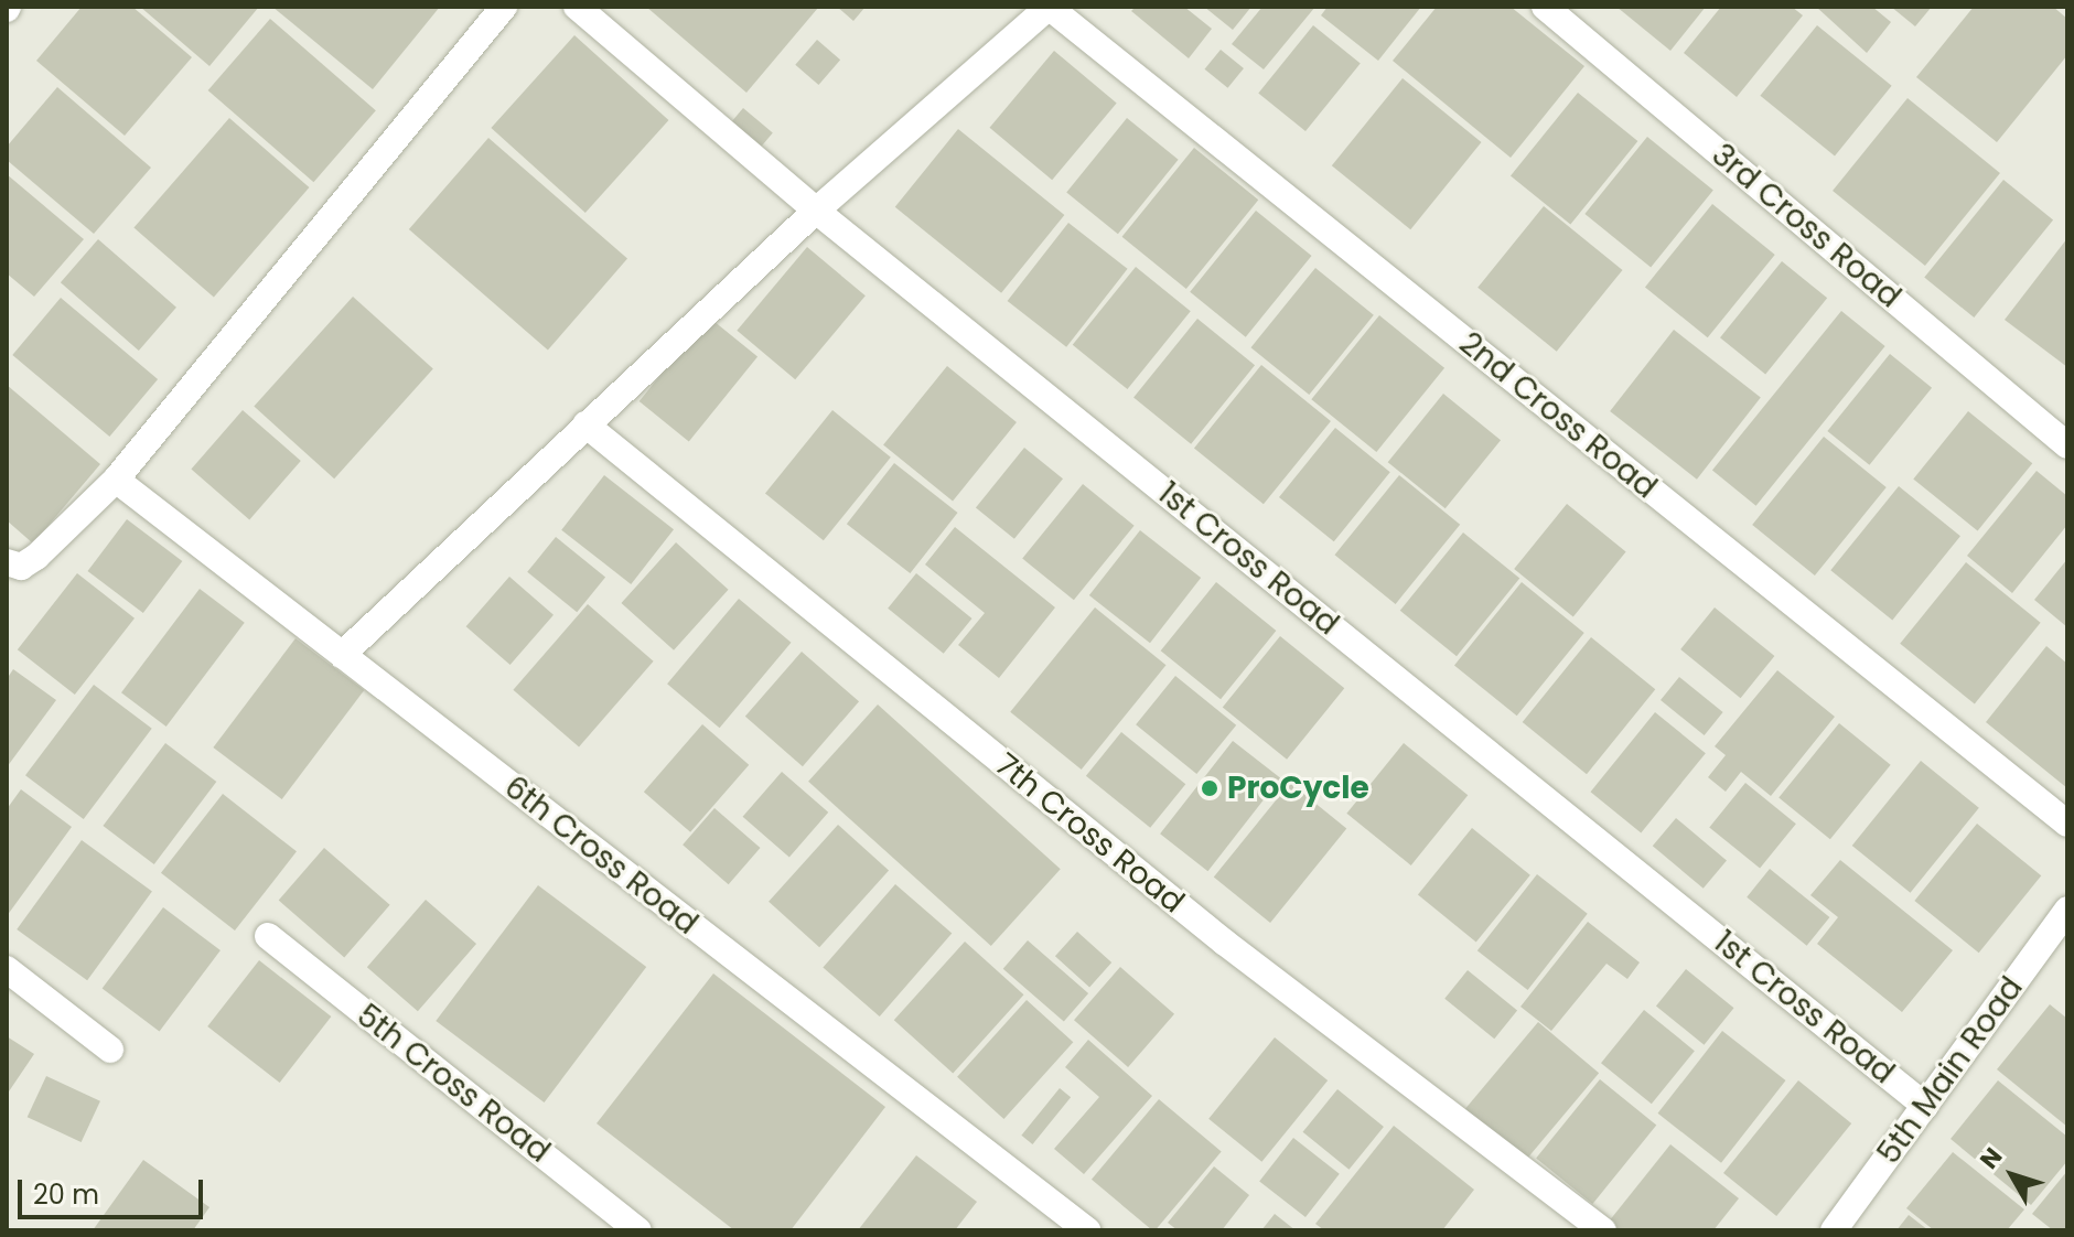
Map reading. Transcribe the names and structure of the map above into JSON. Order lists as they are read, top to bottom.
{
  "streets": {
    "street": [
      "3rd Cross Road",
      "2nd Cross Road",
      "1st Cross Road",
      "7th Cross Road",
      "6th Cross Road",
      "5th Main Road",
      "5th Cross Road"
    ]
  },
  "crossings": [
    ["1st Cross Road", "5th Main Road"]
  ],
  "places": ["ProCycle"],
  "scale_bar": "20 m",
  "north": "top left"
}
